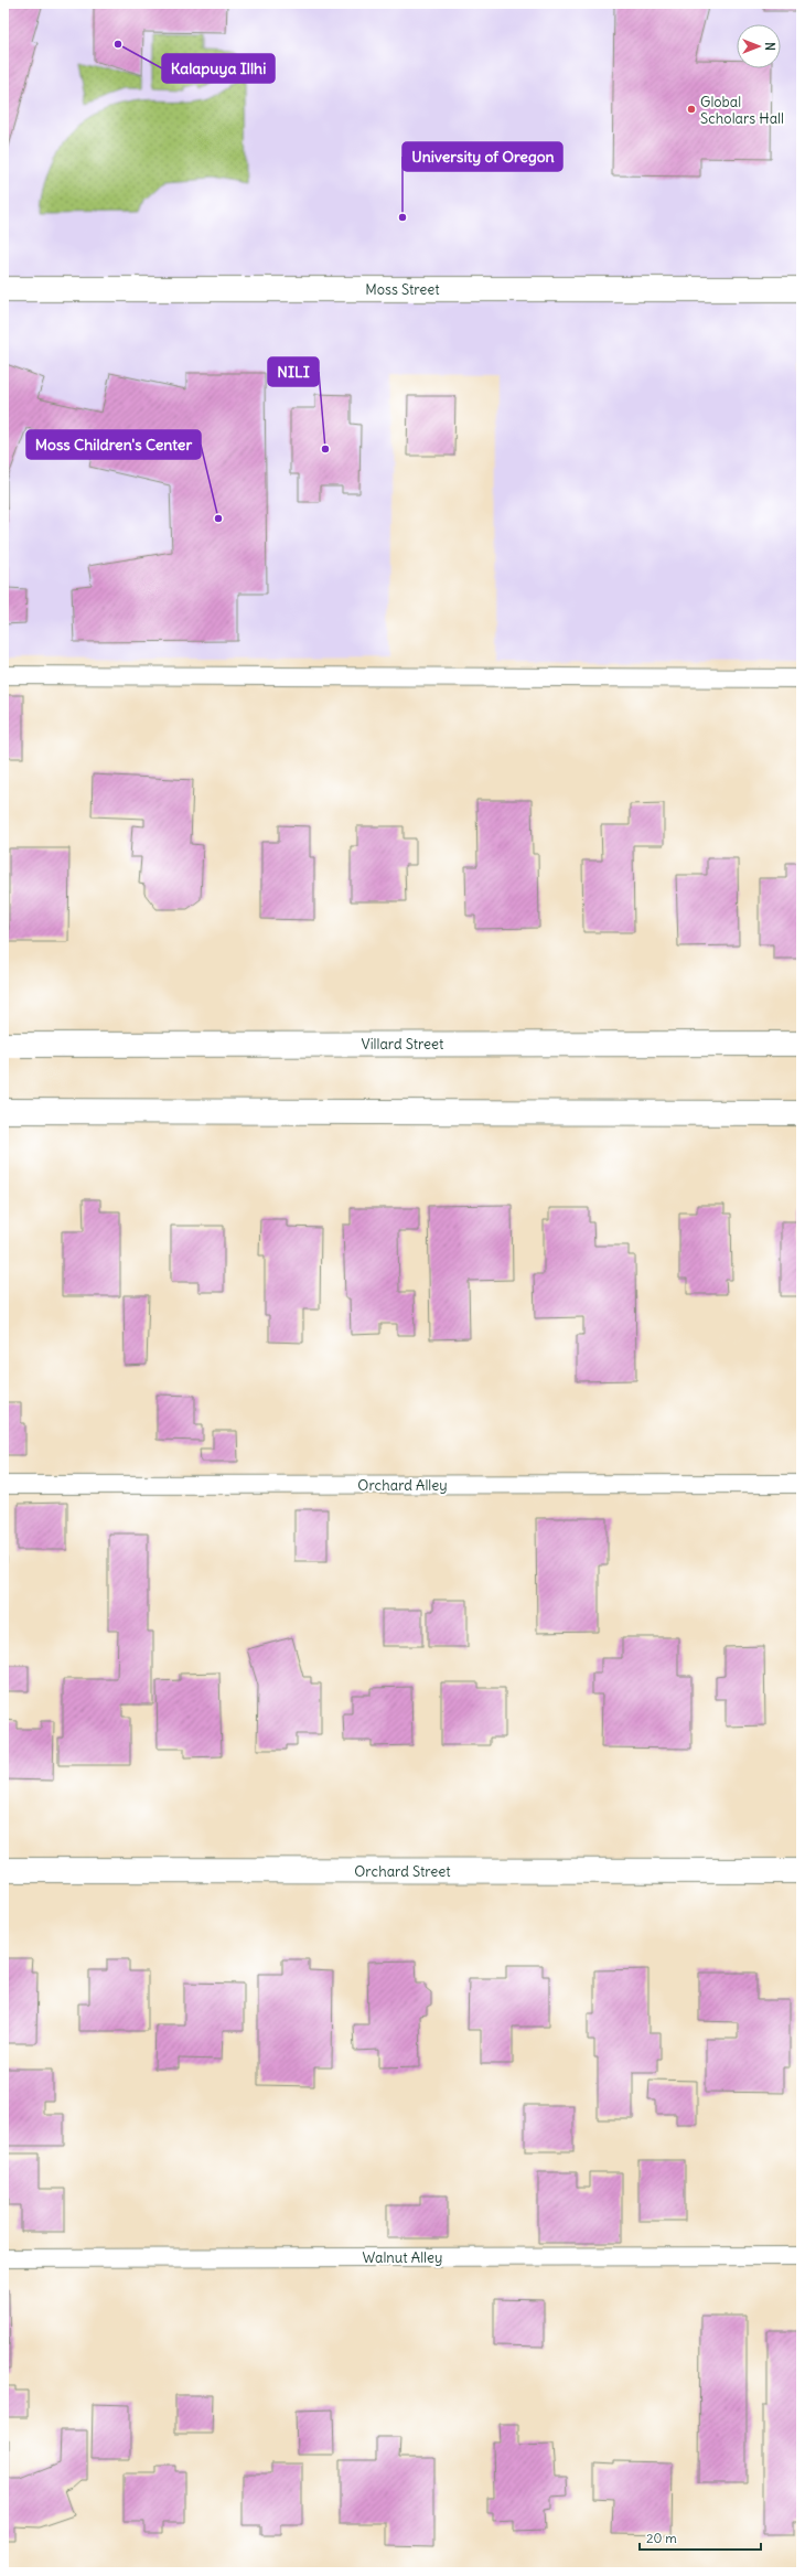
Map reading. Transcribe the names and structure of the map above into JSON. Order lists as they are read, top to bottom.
{
  "streets": {
    "street": ["Moss Street", "Villard Street", "Orchard Street"],
    "lane": ["Orchard Alley", "Walnut Alley"]
  },
  "places": [
    "Kalapuya Illhi",
    "Global Scholars Hall",
    "University of Oregon",
    "NILI",
    "Moss Children's Center"
  ],
  "scale_bar": "20 m",
  "north": "right"
}
